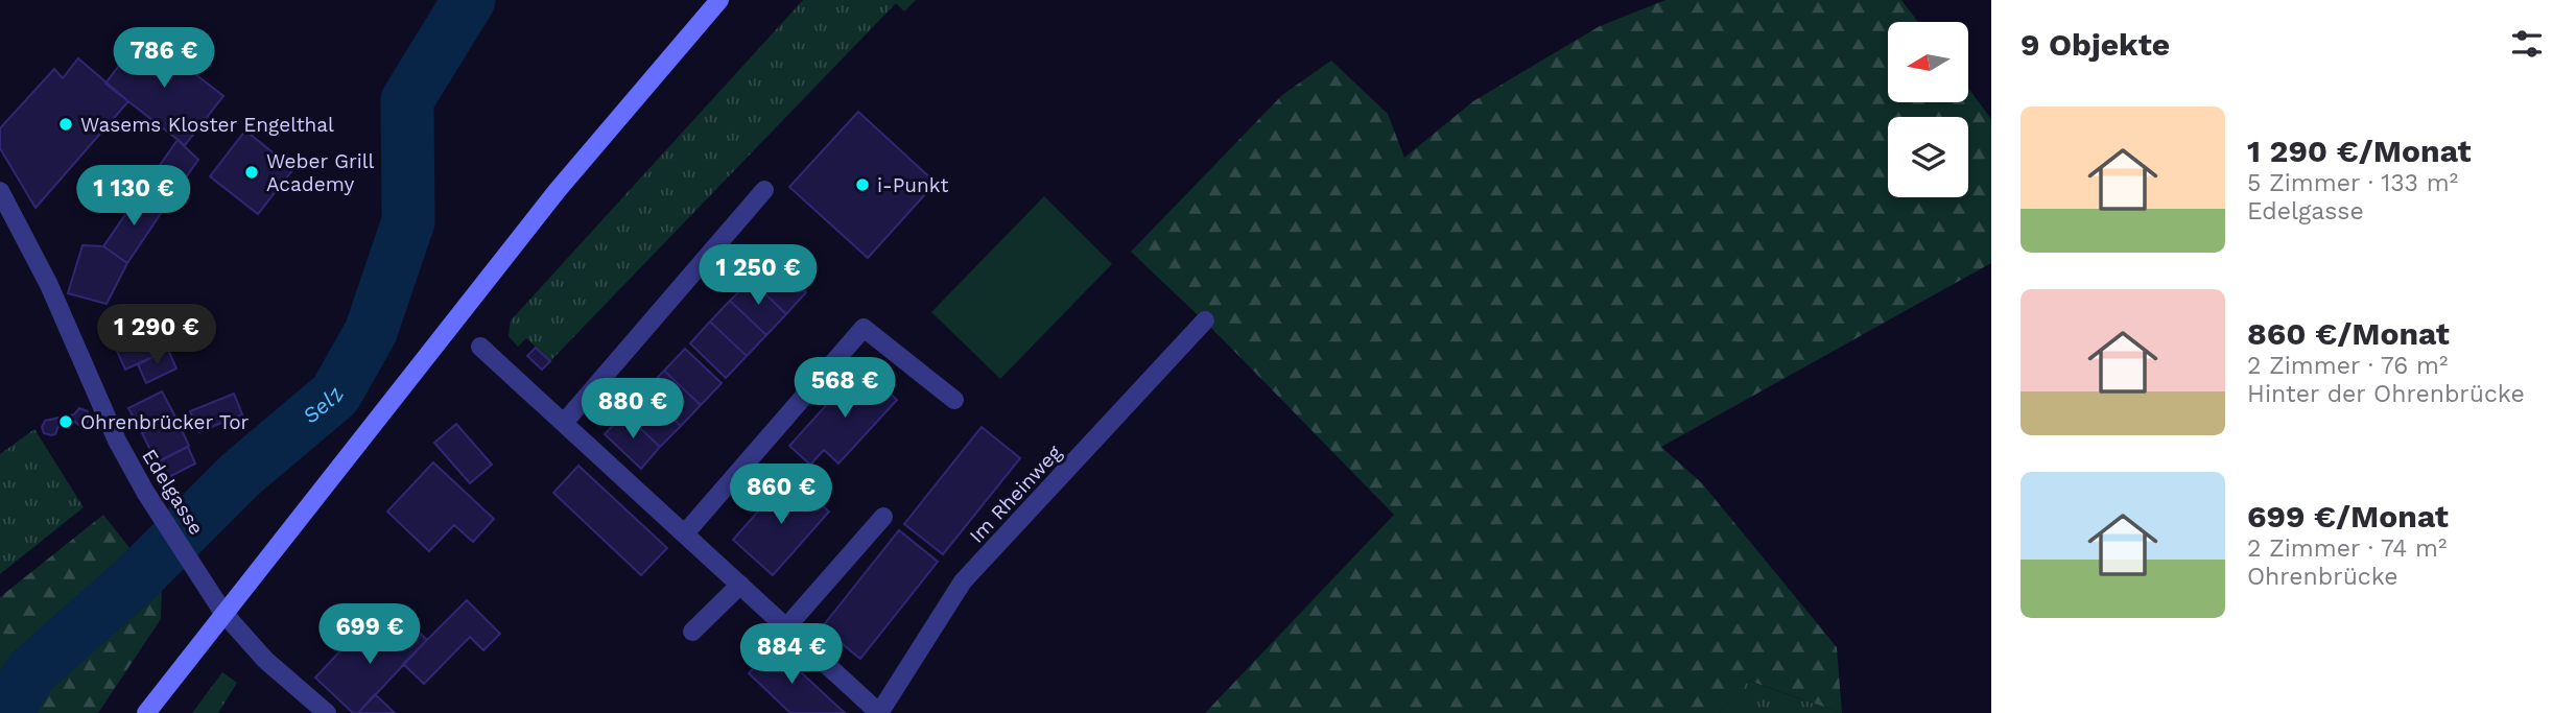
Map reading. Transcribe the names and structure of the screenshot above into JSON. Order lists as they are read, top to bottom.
{
  "streets": {
    "street": ["Edelgasse", "Im Rheinweg"]
  },
  "water": ["Selz"],
  "places": [
    "Wasems Kloster Engelthal",
    "Weber Grill Academy",
    "i-Punkt",
    "Ohrenbrücker Tor"
  ],
  "north": "left",
  "page": {
    "heading": "9 Objekte",
    "price": [
      "786 €",
      "1 130 €",
      "1 250 €",
      "1 290 €",
      "568 €",
      "880 €",
      "860 €",
      "699 €",
      "884 €"
    ],
    "list": [
      {
        "name": "1 290 €/Monat",
        "note": "5 Zimmer · 133 m² · Edelgasse"
      },
      {
        "name": "860 €/Monat",
        "note": "2 Zimmer · 76 m² · Hinter der Ohrenbrücke"
      },
      {
        "name": "699 €/Monat",
        "note": "2 Zimmer · 74 m² · Ohrenbrücke"
      }
    ]
  }
}
